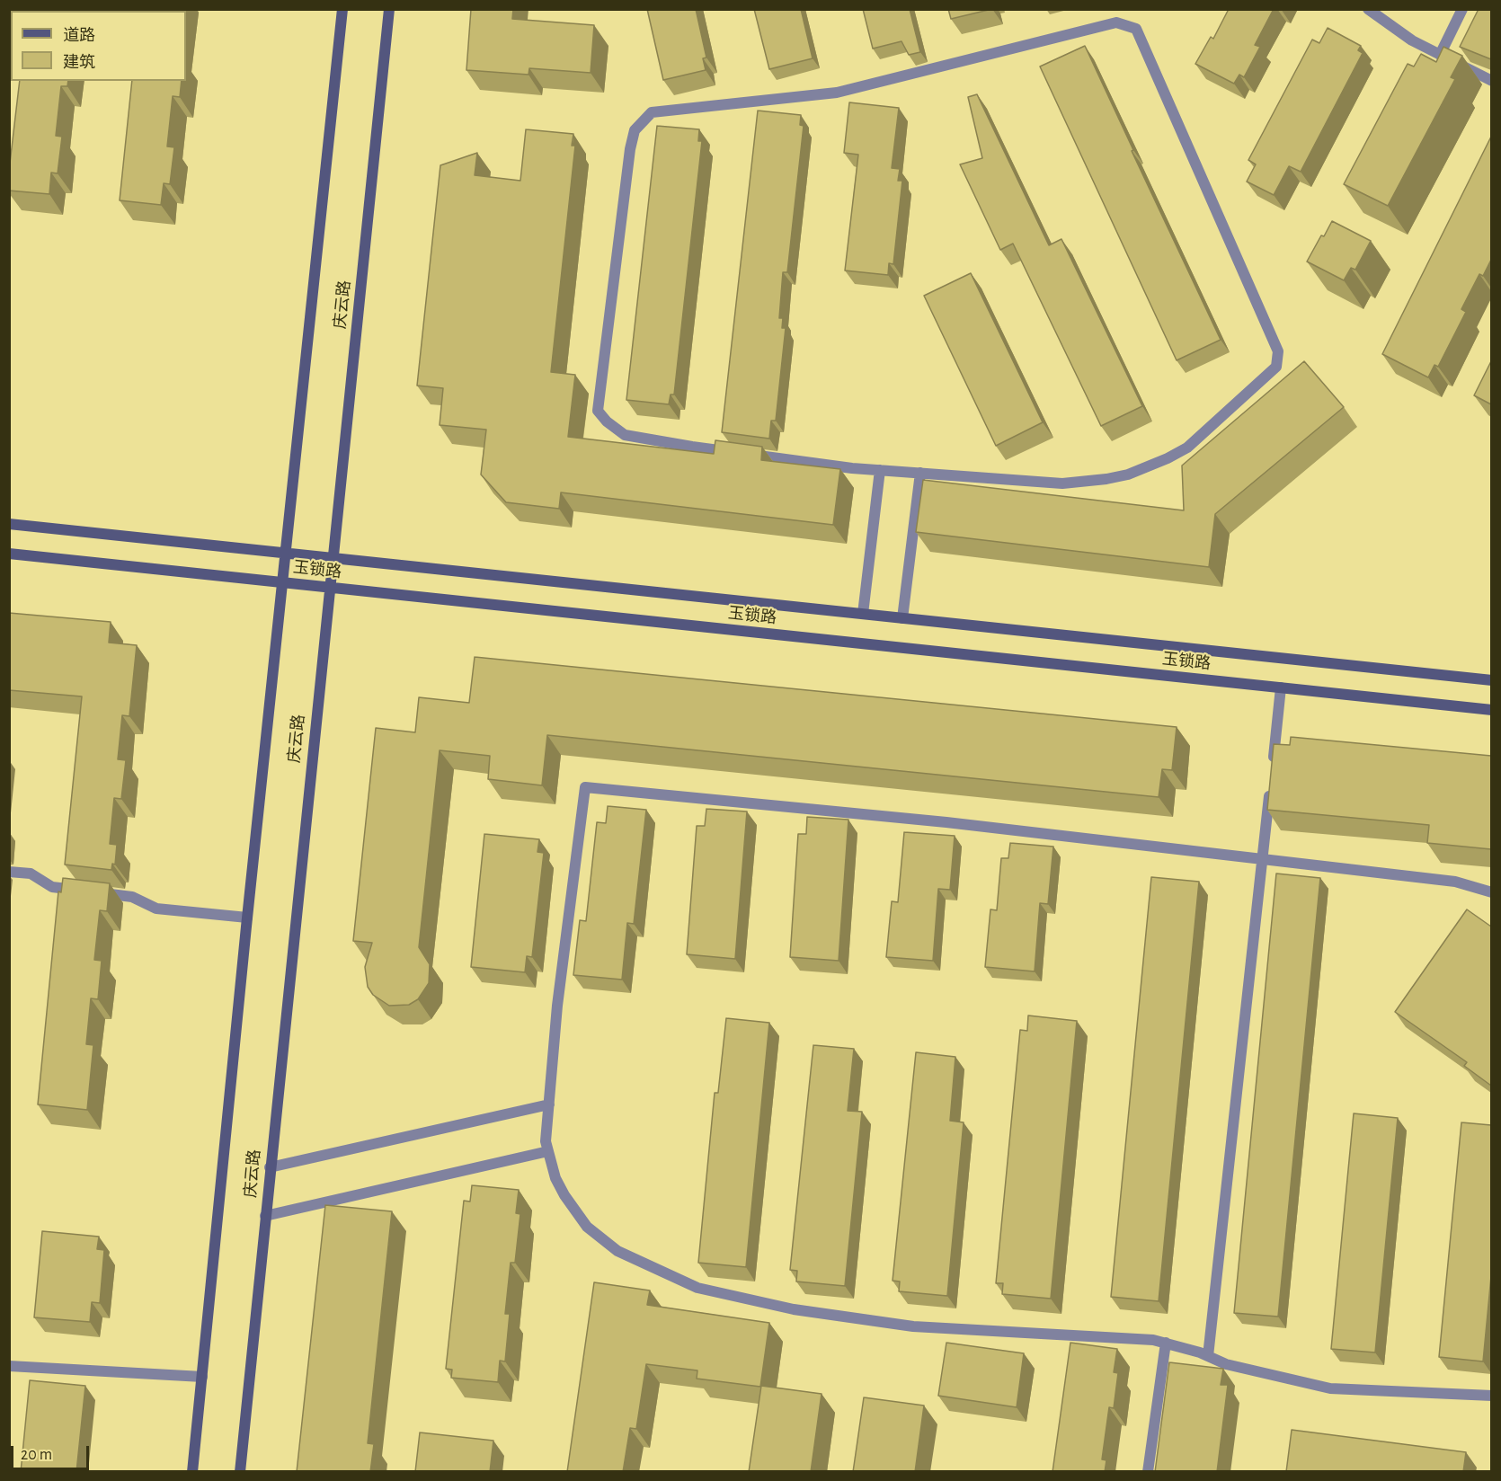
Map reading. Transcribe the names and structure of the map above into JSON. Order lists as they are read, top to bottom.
{
  "streets": {
    "street": ["庆云路", "玉锁路"]
  },
  "crossings": [
    ["庆云路", "玉锁路"]
  ],
  "legend": ["道路", "建筑"],
  "scale_bar": "20 m"
}
